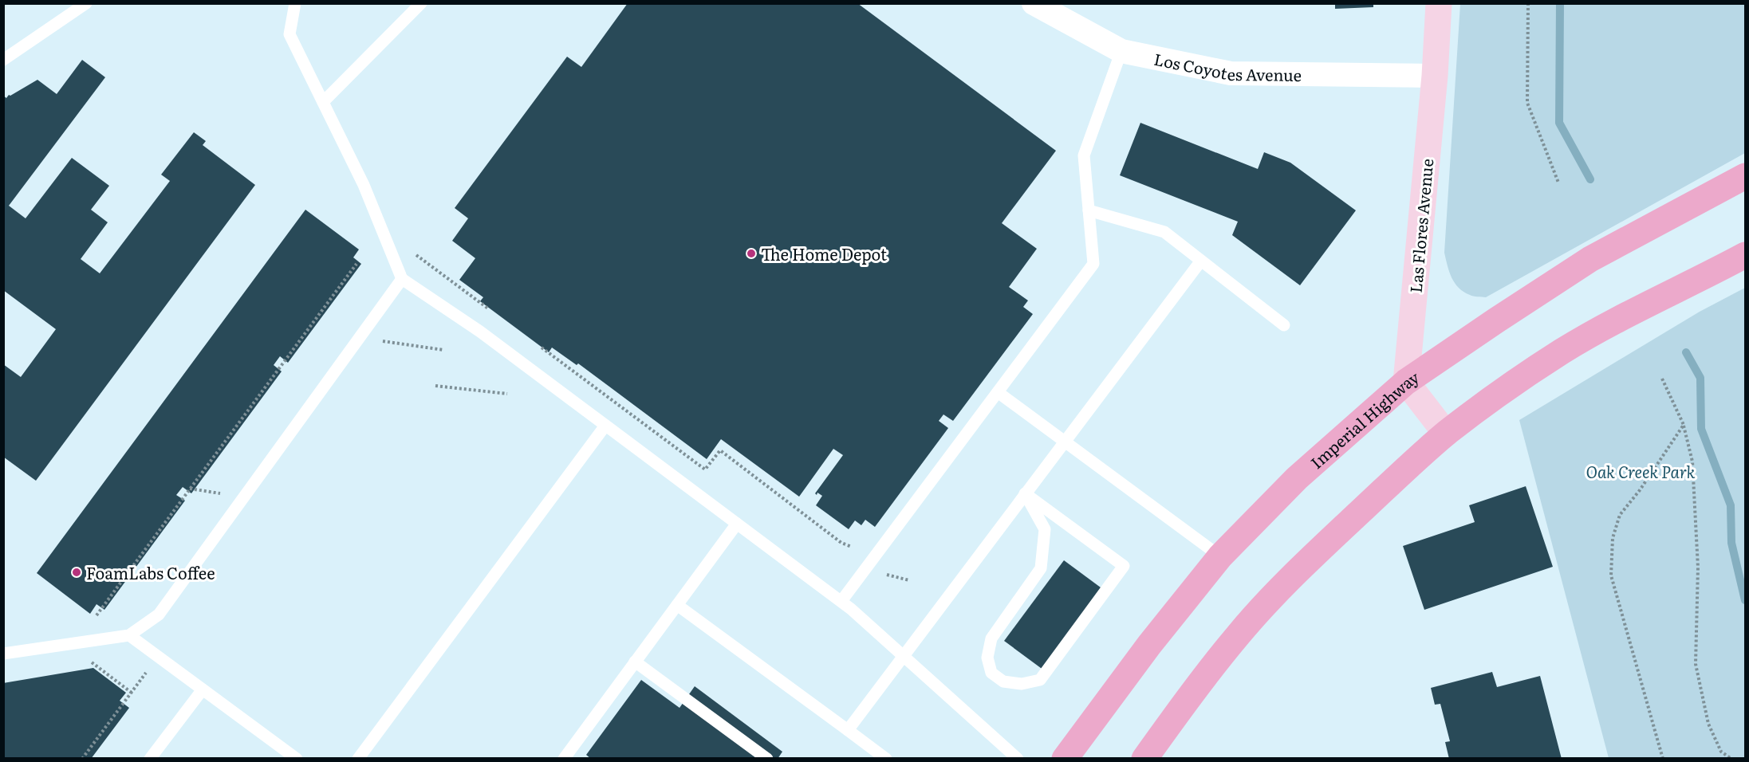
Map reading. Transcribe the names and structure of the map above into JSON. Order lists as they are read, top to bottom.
{
  "streets": {
    "main road": ["Imperial Highway"],
    "street": ["Los Coyotes Avenue", "Las Flores Avenue"]
  },
  "crossings": [
    ["Los Coyotes Avenue", "Las Flores Avenue"],
    ["Las Flores Avenue", "Imperial Highway"]
  ],
  "parks": ["Oak Creek Park"],
  "places": ["The Home Depot", "FoamLabs Coffee"]
}
